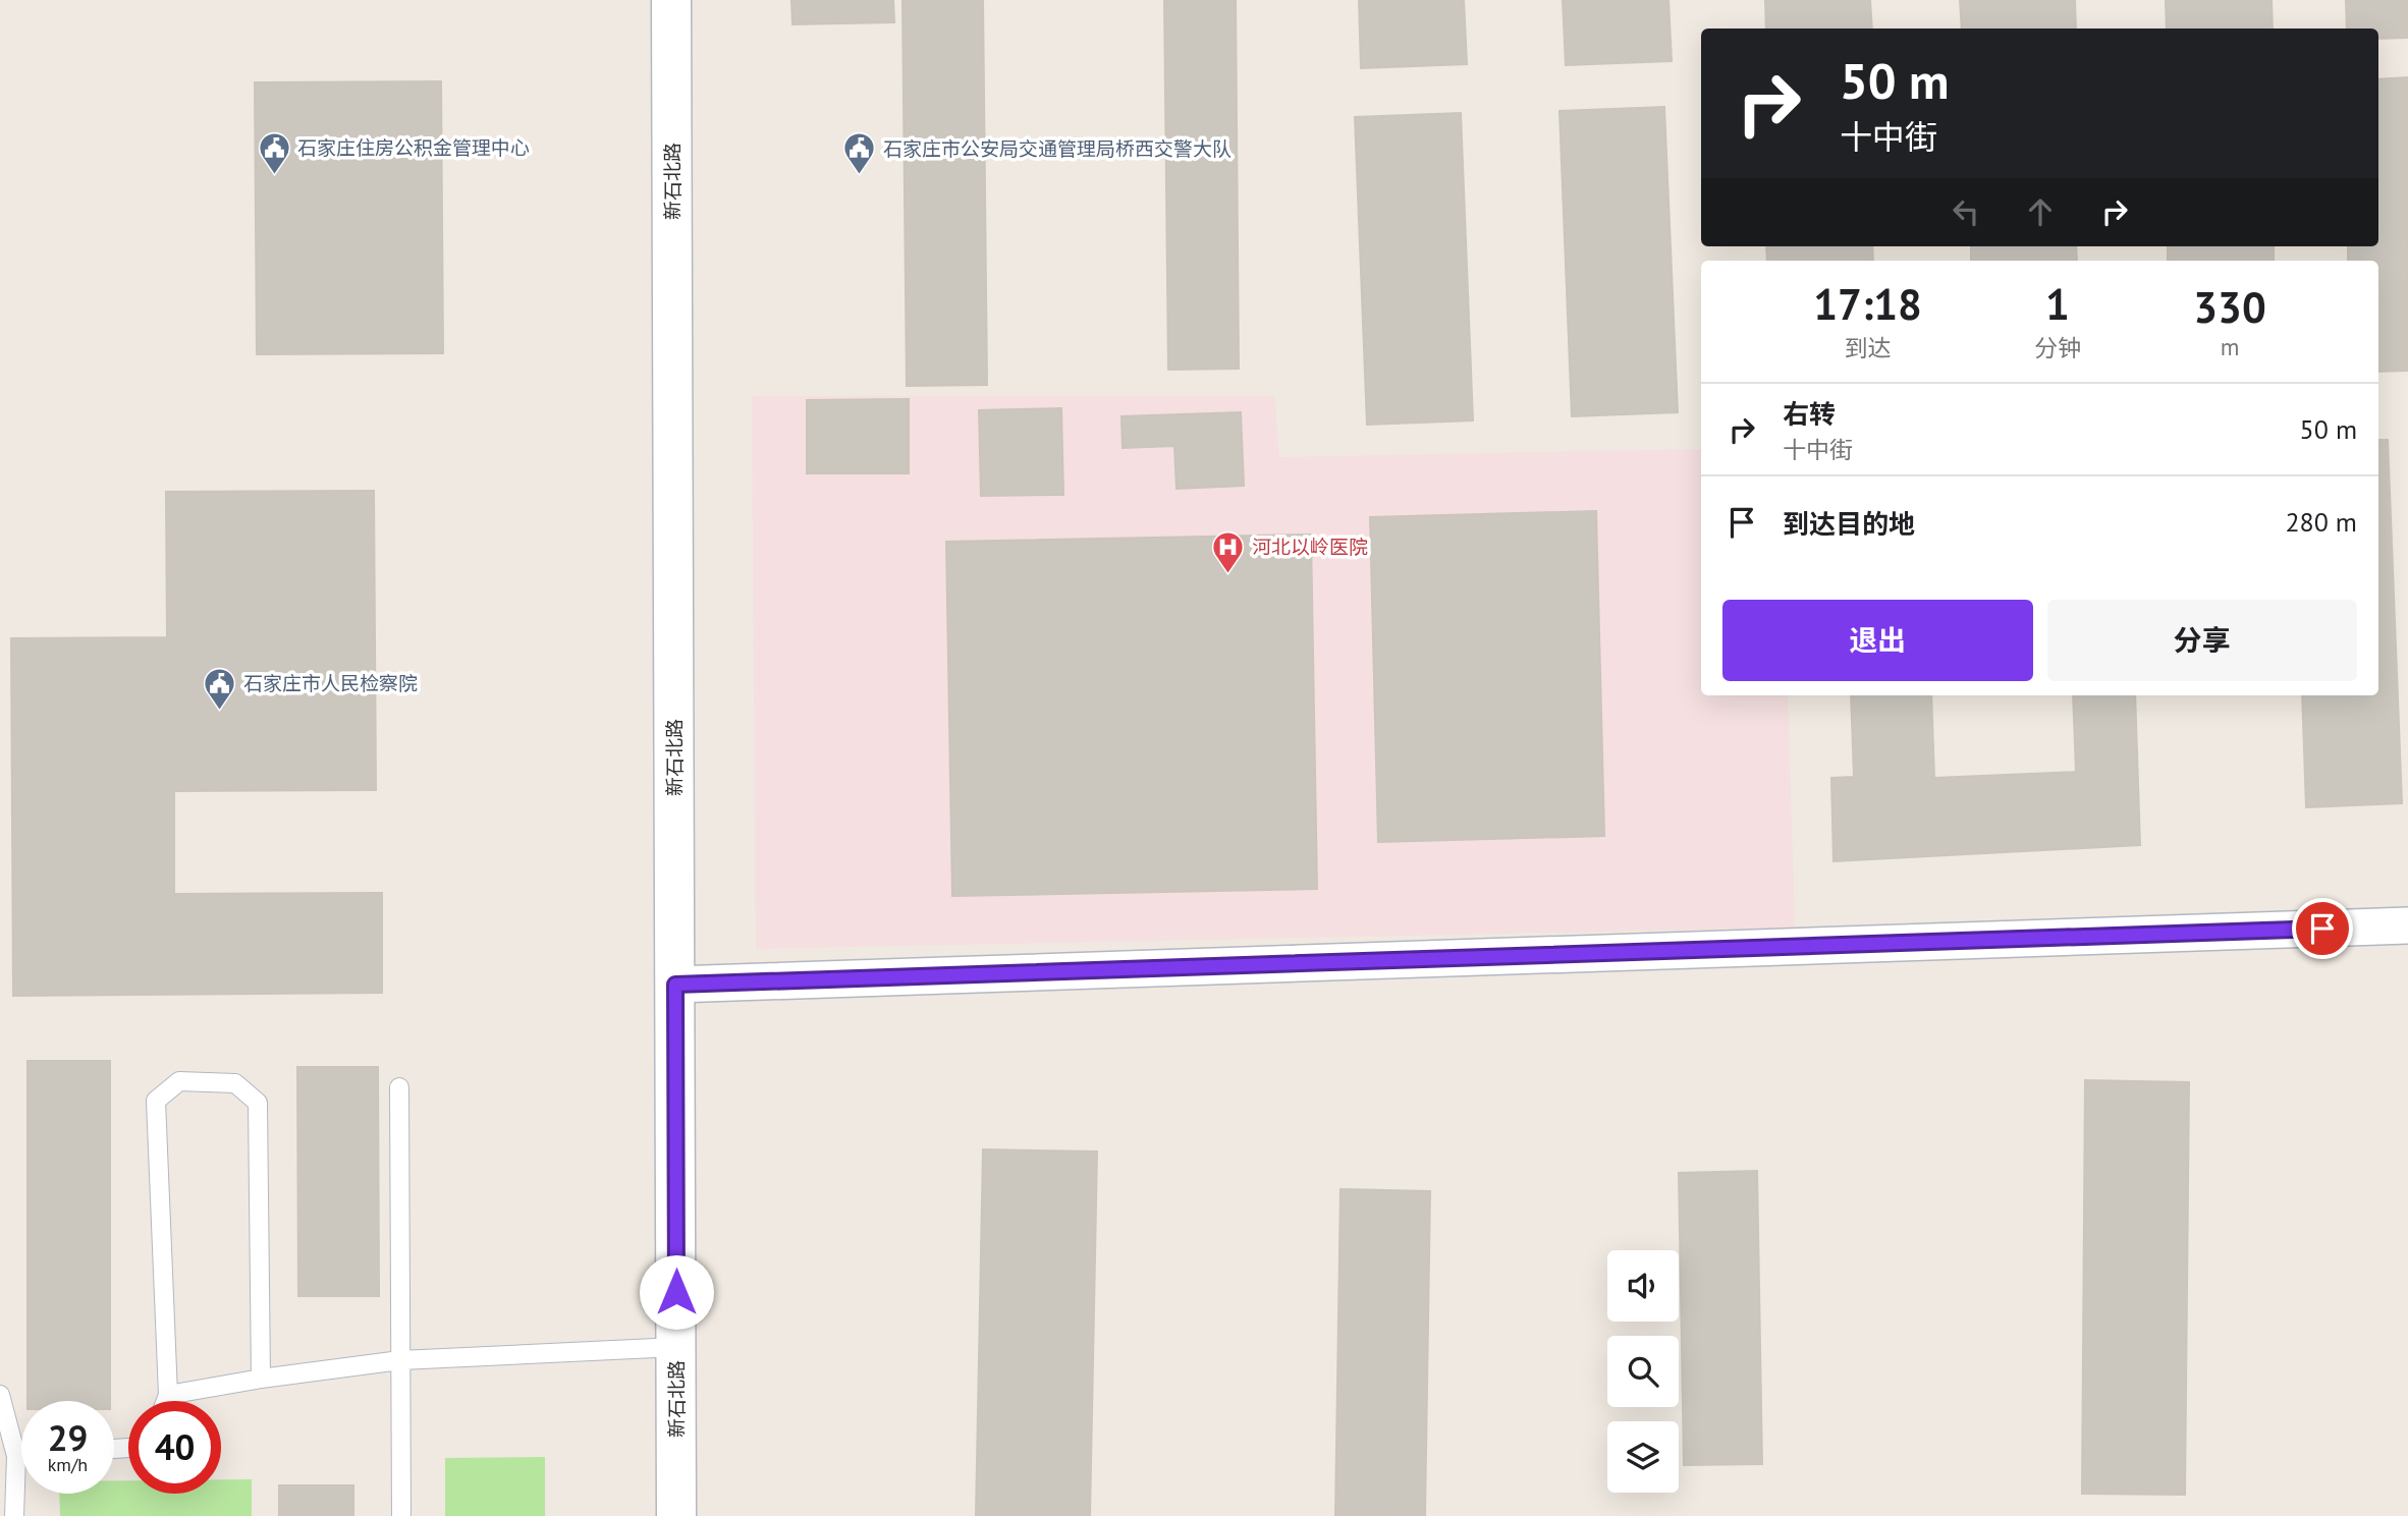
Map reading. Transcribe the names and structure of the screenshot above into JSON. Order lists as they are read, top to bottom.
{
  "streets": {
    "street": ["新石北路"]
  },
  "places": {
    "public building": ["石家庄住房公积金管理中心", "石家庄市公安局交通管理局桥西交警大队", "石家庄市人民检察院"],
    "hospital": ["河北以岭医院"]
  },
  "page": {
    "turn": ["50 m", "十中街"],
    "eta": [
      "17:18",
      "到达",
      "1",
      "分钟",
      "330",
      "m"
    ],
    "list": [
      {
        "name": "右转",
        "note": "十中街",
        "value": "50 m"
      },
      {
        "name": "到达目的地",
        "value": "280 m"
      }
    ],
    "buttons": ["退出", "分享"],
    "speed": "29 km/h",
    "limit": "40"
  }
}
